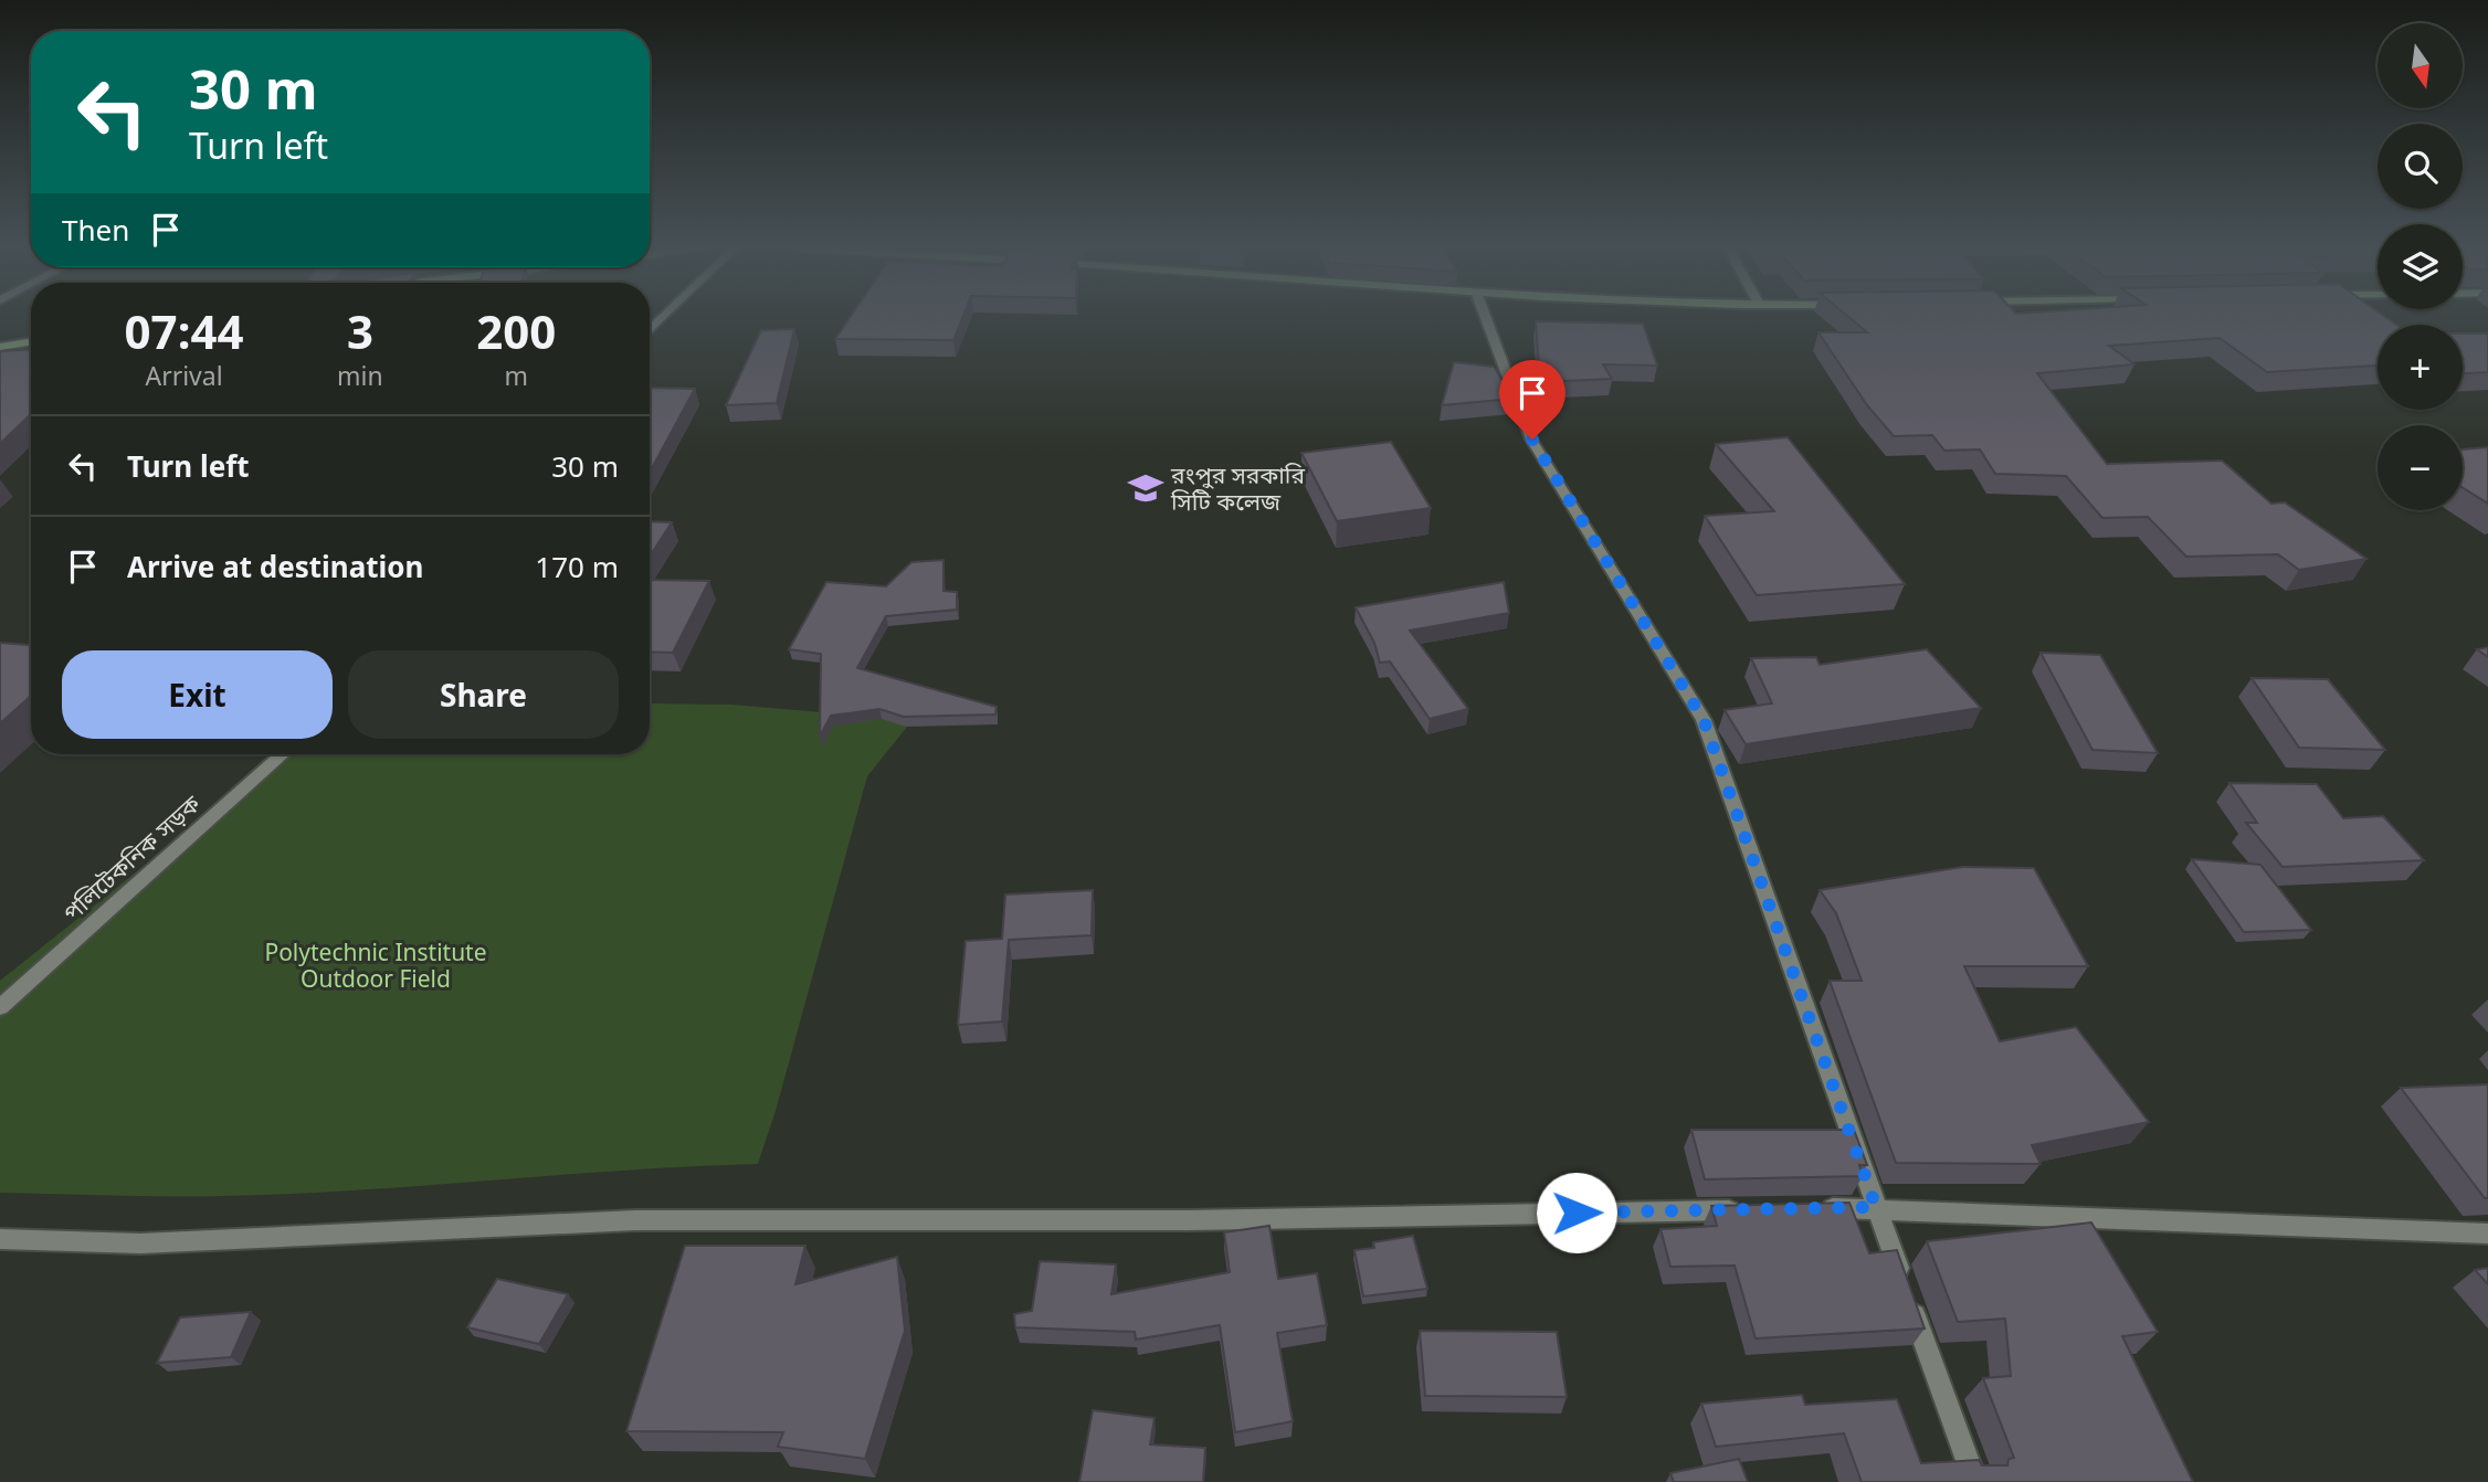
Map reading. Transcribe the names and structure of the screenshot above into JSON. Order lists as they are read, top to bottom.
{
  "streets": {
    "street": ["পলিটেকনিক সড়ক"]
  },
  "parks": ["Polytechnic Institute Outdoor Field"],
  "places": {
    "school or university": ["রংপুর সরকারি সিটি কলেজ"]
  },
  "north": "bottom",
  "page": {
    "map_buttons": ["+", "−"],
    "turn": ["30 m", "Turn left"],
    "then": "Then",
    "eta": [
      "07:44",
      "Arrival",
      "3",
      "min",
      "200",
      "m"
    ],
    "list": [
      {
        "name": "Turn left",
        "value": "30 m"
      },
      {
        "name": "Arrive at destination",
        "value": "170 m"
      }
    ],
    "buttons": ["Exit", "Share"]
  }
}
